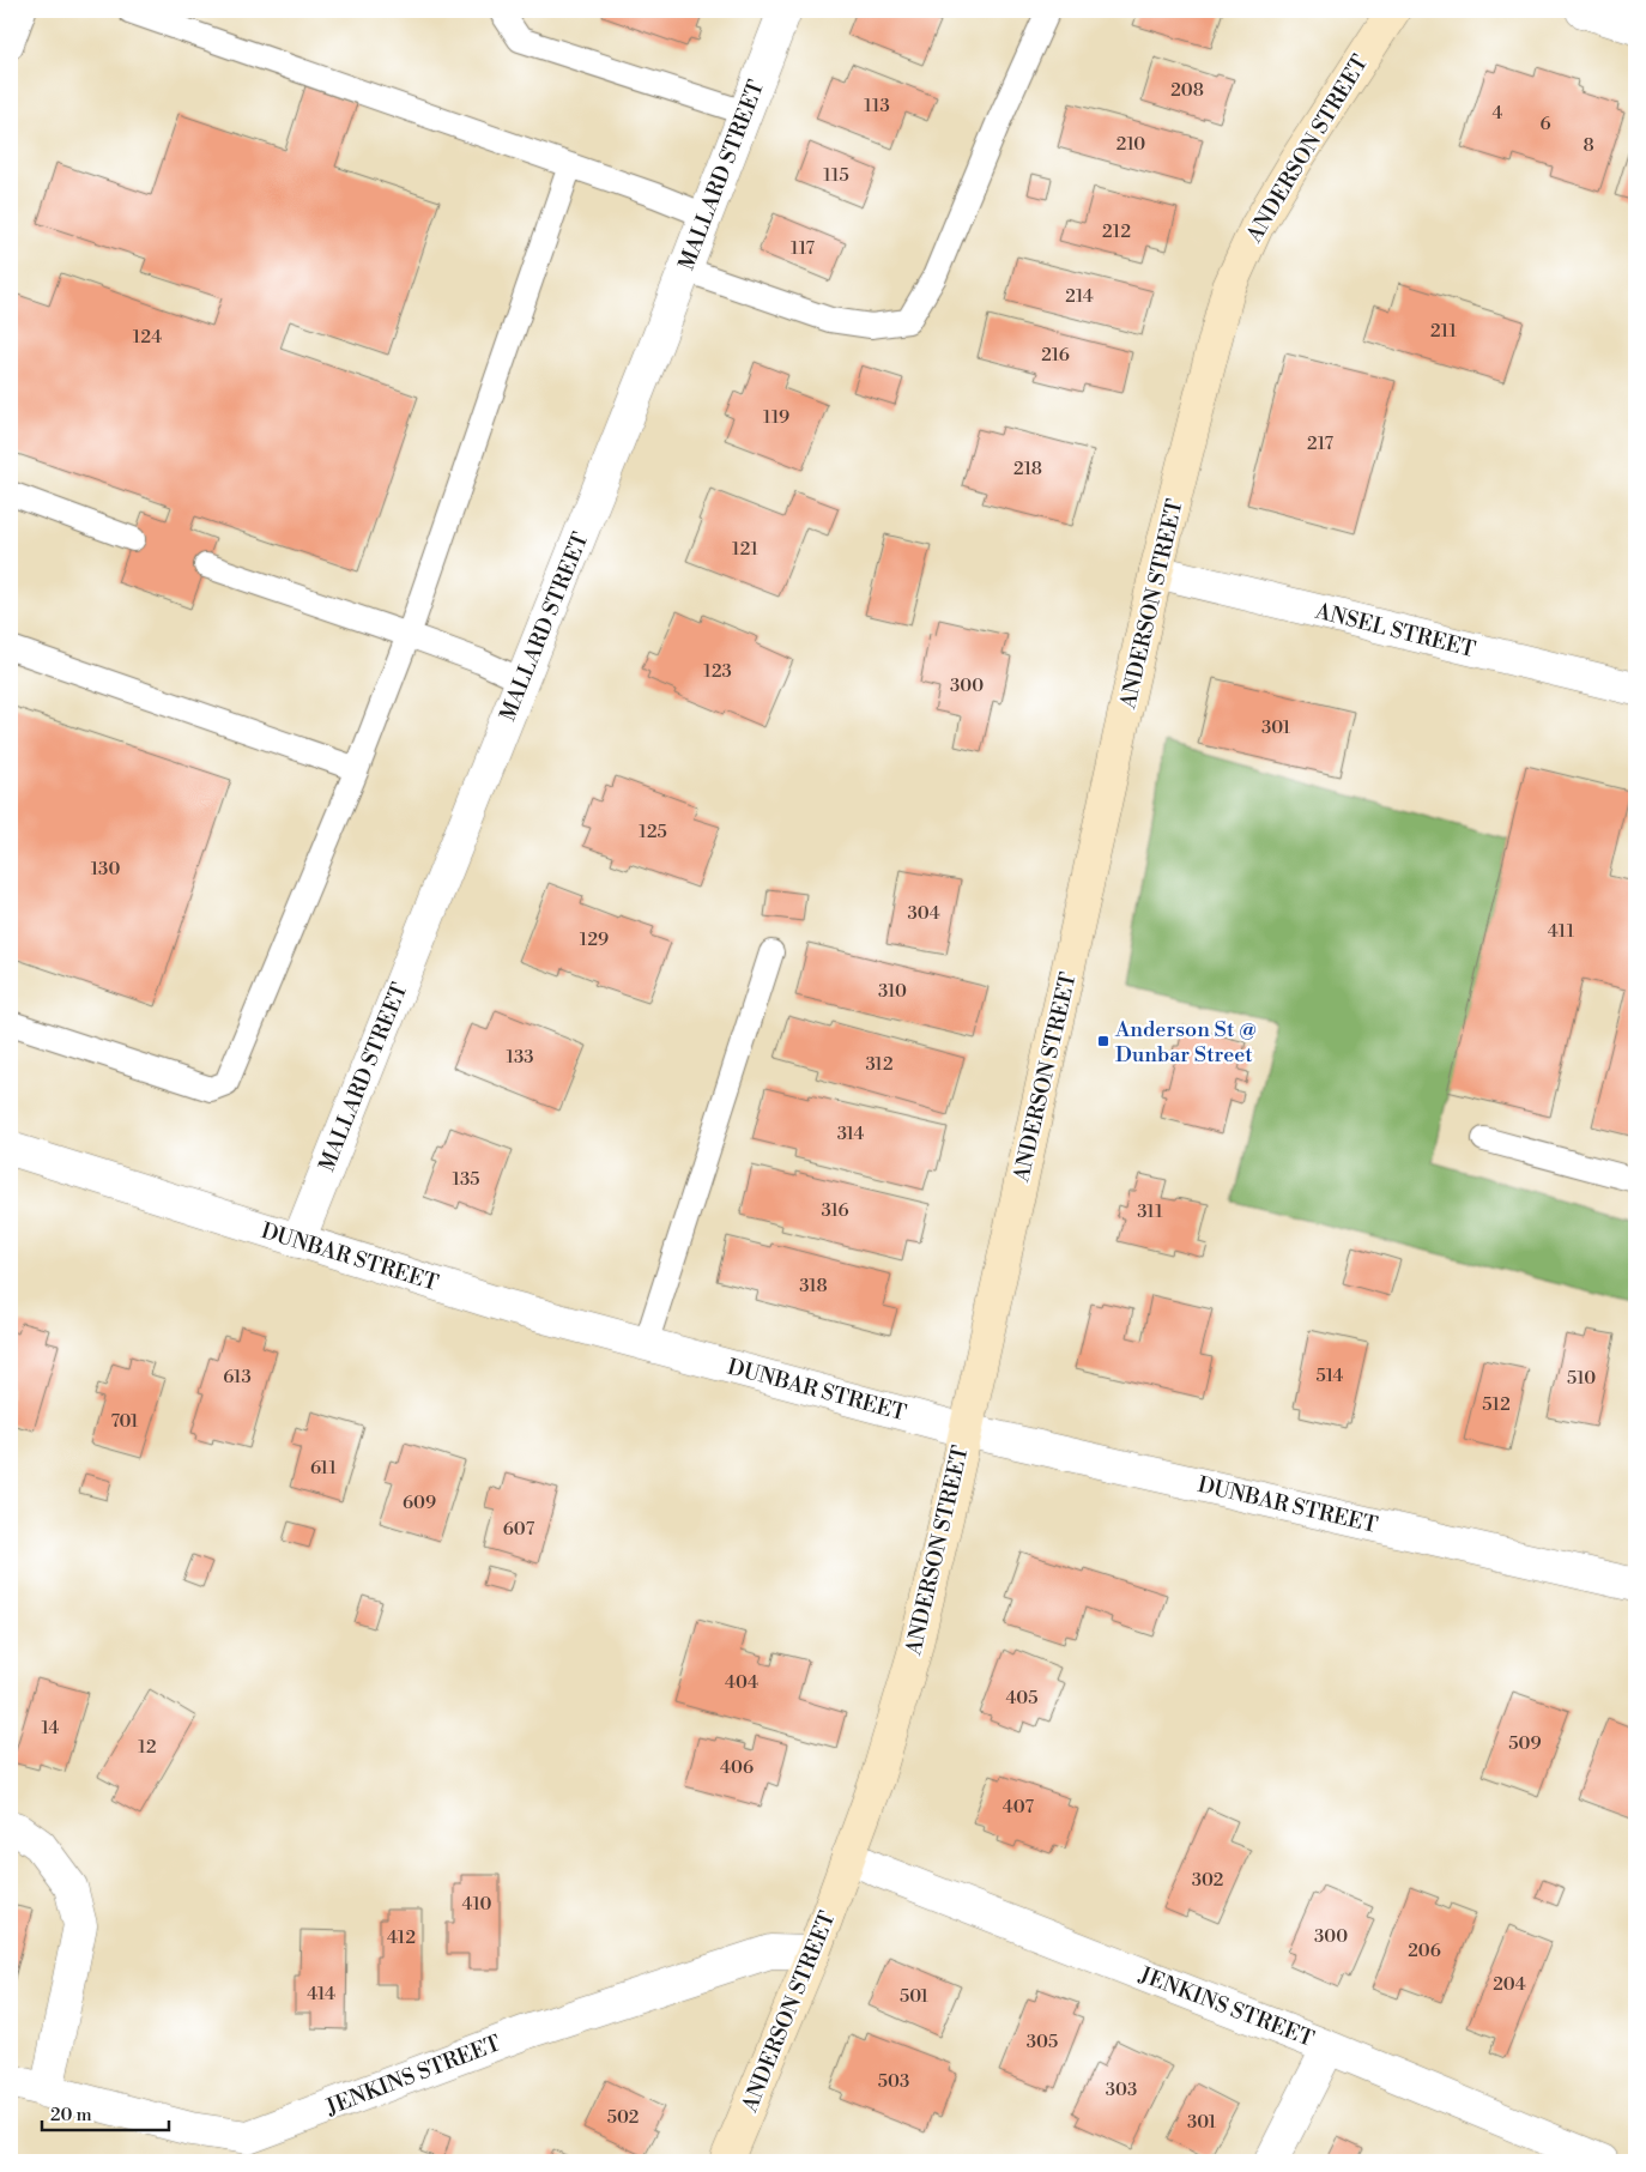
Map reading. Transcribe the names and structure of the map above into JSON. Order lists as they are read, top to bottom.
{
  "streets": {
    "main road": ["ANDERSON STREET"],
    "street": [
      "MALLARD STREET",
      "ANSEL STREET",
      "DUNBAR STREET",
      "JENKINS STREET"
    ]
  },
  "crossings": [
    ["ANDERSON STREET", "ANSEL STREET"],
    ["ANDERSON STREET", "DUNBAR STREET"],
    ["ANDERSON STREET", "JENKINS STREET"],
    ["MALLARD STREET", "DUNBAR STREET"]
  ],
  "places": {
    "transit": ["Anderson St @ Dunbar Street"]
  },
  "house_numbers": [
    "208",
    "113",
    "4",
    "6",
    "210",
    "8",
    "115",
    "212",
    "117",
    "214",
    "211",
    "124",
    "216",
    "119",
    "217",
    "218",
    "121",
    "123",
    "300",
    "301",
    "125",
    "130",
    "304",
    "411",
    "129",
    "310",
    "133",
    "312",
    "314",
    "135",
    "316",
    "311",
    "318",
    "514",
    "613",
    "510",
    "512",
    "701",
    "611",
    "609",
    "607",
    "404",
    "405",
    "14",
    "509",
    "12",
    "406",
    "407",
    "302",
    "410",
    "300",
    "412",
    "206",
    "204",
    "414",
    "501",
    "305",
    "503",
    "303",
    "502",
    "301"
  ],
  "scale_bar": "20 m"
}
